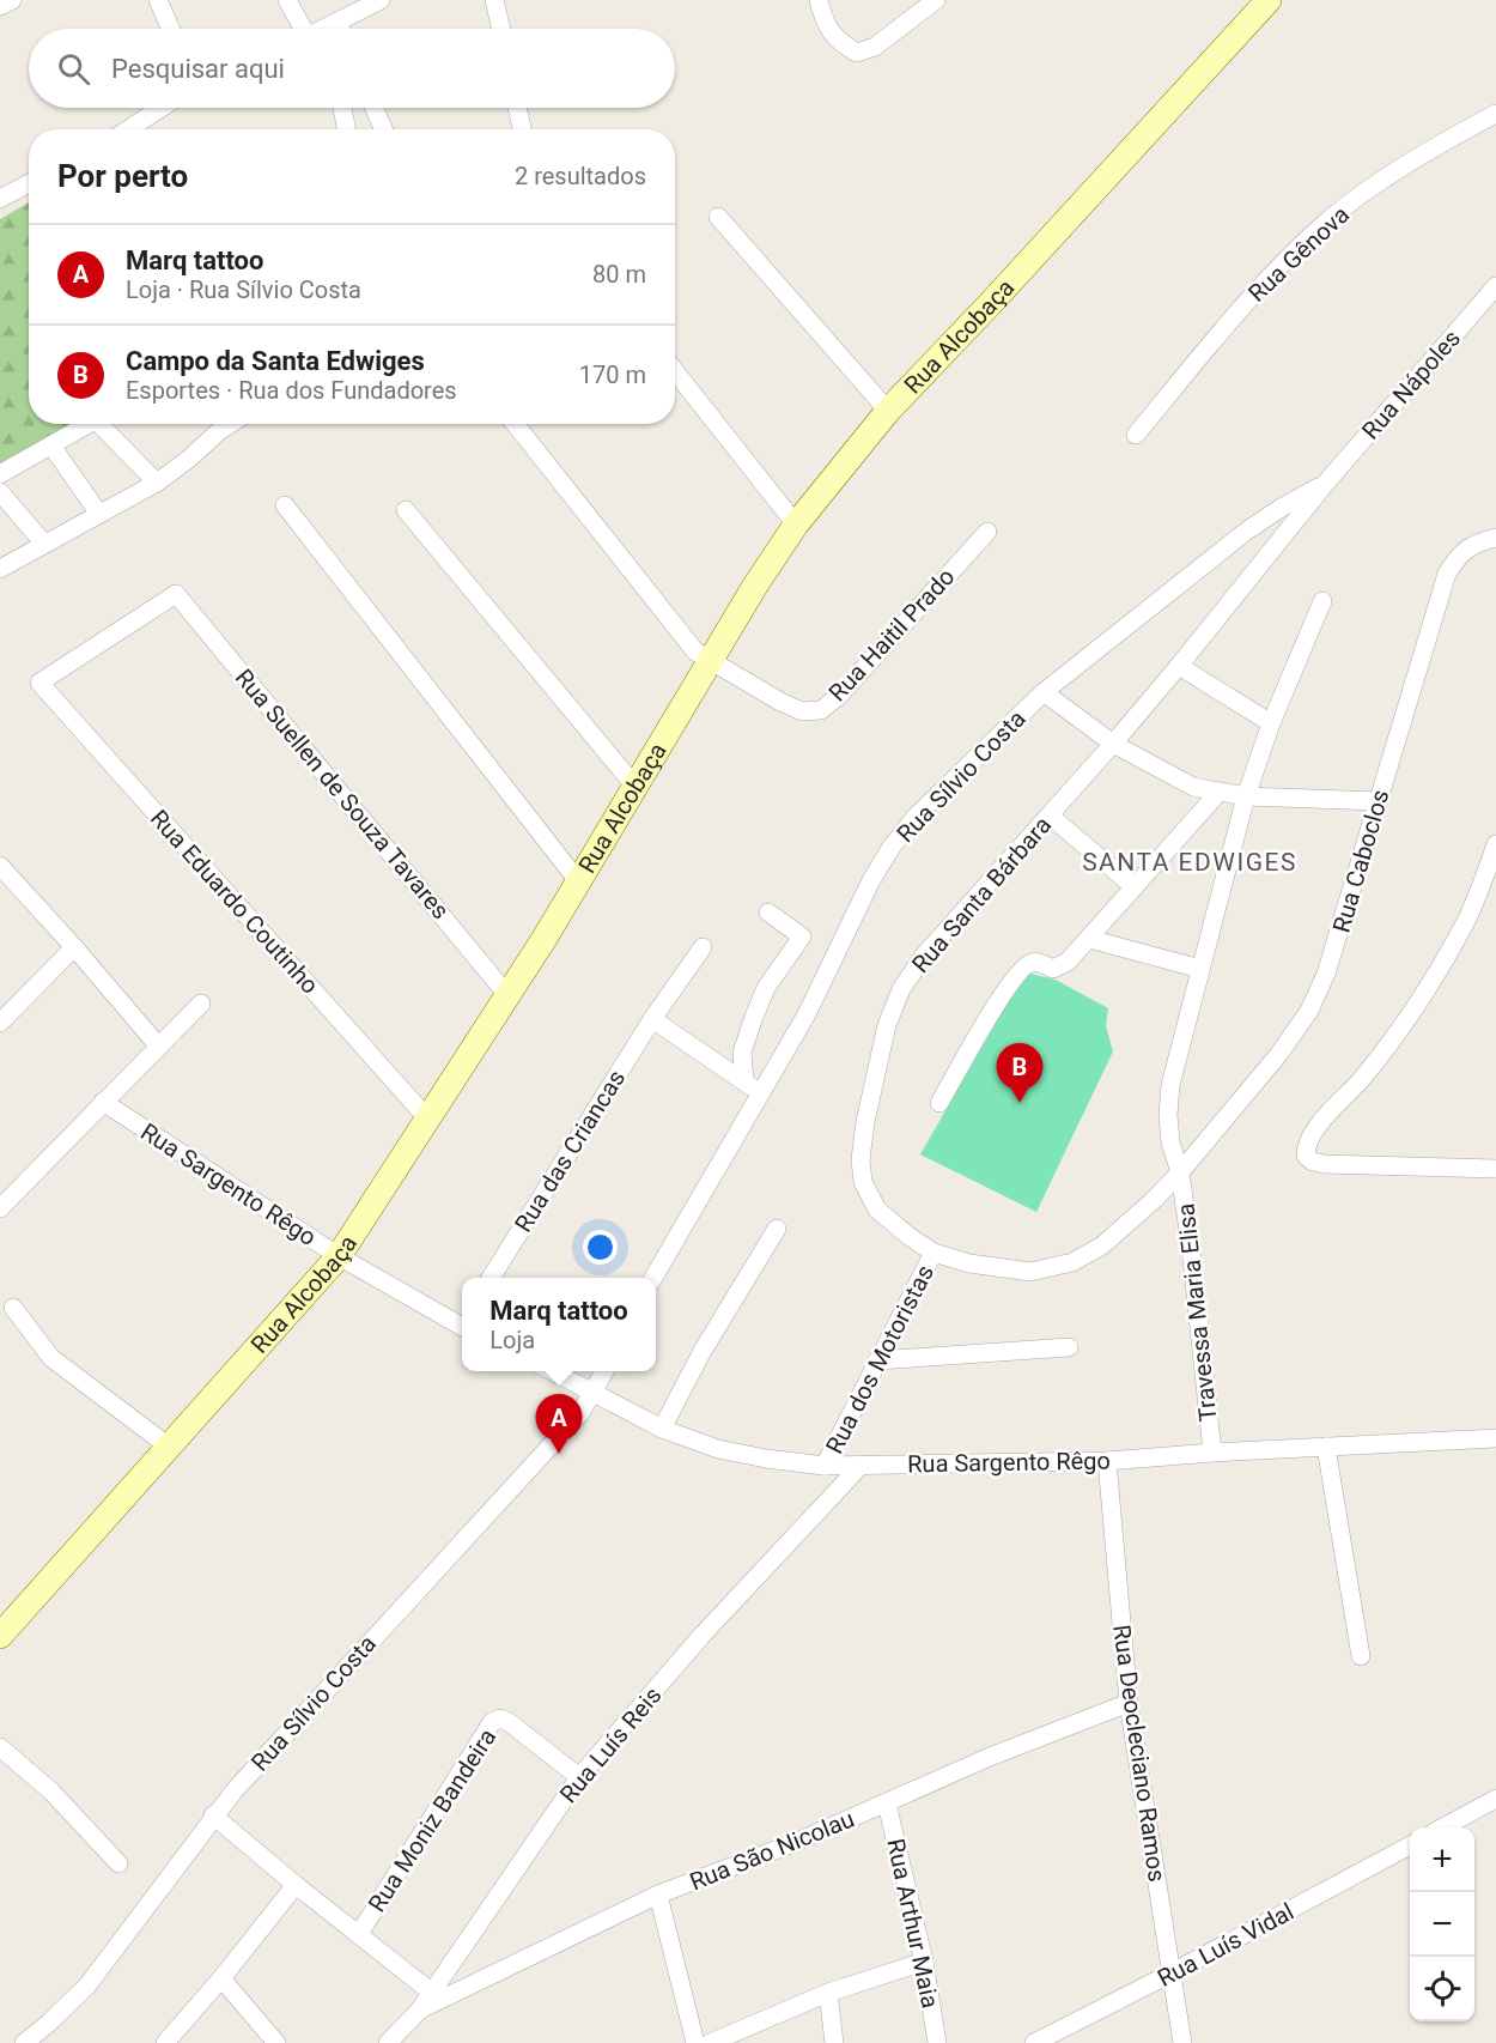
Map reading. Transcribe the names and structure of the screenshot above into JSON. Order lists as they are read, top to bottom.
{
  "streets": {
    "main road": ["Rua Alcobaça"],
    "street": [
      "Rua Gênova",
      "Rua Nápoles",
      "Rua Haitil Prado",
      "Rua Sílvio Costa",
      "Rua Suellen de Souza Tavares",
      "Rua Caboclos",
      "Rua Santa Bárbara",
      "Rua Eduardo Coutinho",
      "Rua das Criancas",
      "Rua Sargento Rêgo",
      "Travessa Maria Elisa",
      "Rua dos Motoristas",
      "Rua Luís Reis",
      "Rua Deocleciano Ramos",
      "Rua Moniz Bandeira",
      "Rua São Nicolau",
      "Rua Arthur Maia",
      "Rua Luís Vidal"
    ]
  },
  "crossings": [
    ["Rua Alcobaça", "Rua Haitil Prado"],
    ["Rua Alcobaça", "Rua Suellen de Souza Tavares"],
    ["Rua Alcobaça", "Rua Eduardo Coutinho"],
    ["Rua Alcobaça", "Rua Sargento Rêgo"],
    ["Rua Nápoles", "Rua Sílvio Costa"],
    ["Rua Nápoles", "Rua Santa Bárbara"],
    ["Rua Sílvio Costa", "Rua Santa Bárbara"],
    ["Rua Sílvio Costa", "Rua Sargento Rêgo"],
    ["Rua Suellen de Souza Tavares", "Rua Eduardo Coutinho"],
    ["Rua Caboclos", "Rua Santa Bárbara"],
    ["Rua Caboclos", "Travessa Maria Elisa"],
    ["Rua Santa Bárbara", "Travessa Maria Elisa"],
    ["Rua Santa Bárbara", "Rua dos Motoristas"],
    ["Rua Sargento Rêgo", "Travessa Maria Elisa"],
    ["Rua Sargento Rêgo", "Rua dos Motoristas"],
    ["Rua Sargento Rêgo", "Rua Luís Reis"],
    ["Rua Sargento Rêgo", "Rua Deocleciano Ramos"],
    ["Rua Luís Reis", "Rua Moniz Bandeira"],
    ["Rua Luís Reis", "Rua São Nicolau"],
    ["Rua Deocleciano Ramos", "Rua São Nicolau"],
    ["Rua Deocleciano Ramos", "Rua Luís Vidal"],
    ["Rua São Nicolau", "Rua Arthur Maia"]
  ],
  "districts": ["SANTA EDWIGES"],
  "page": {
    "search": "Pesquisar aqui",
    "heading": ["Por perto", "2 resultados"],
    "list": [
      {
        "mark": "A",
        "name": "Marq tattoo",
        "note": "Loja · Rua Sílvio Costa",
        "value": "80 m"
      },
      {
        "mark": "B",
        "name": "Campo da Santa Edwiges",
        "note": "Esportes · Rua dos Fundadores",
        "value": "170 m"
      }
    ],
    "pins": ["B", "A"],
    "popup": ["Marq tattoo", "Loja"],
    "map_buttons": ["+", "−"]
  }
}
